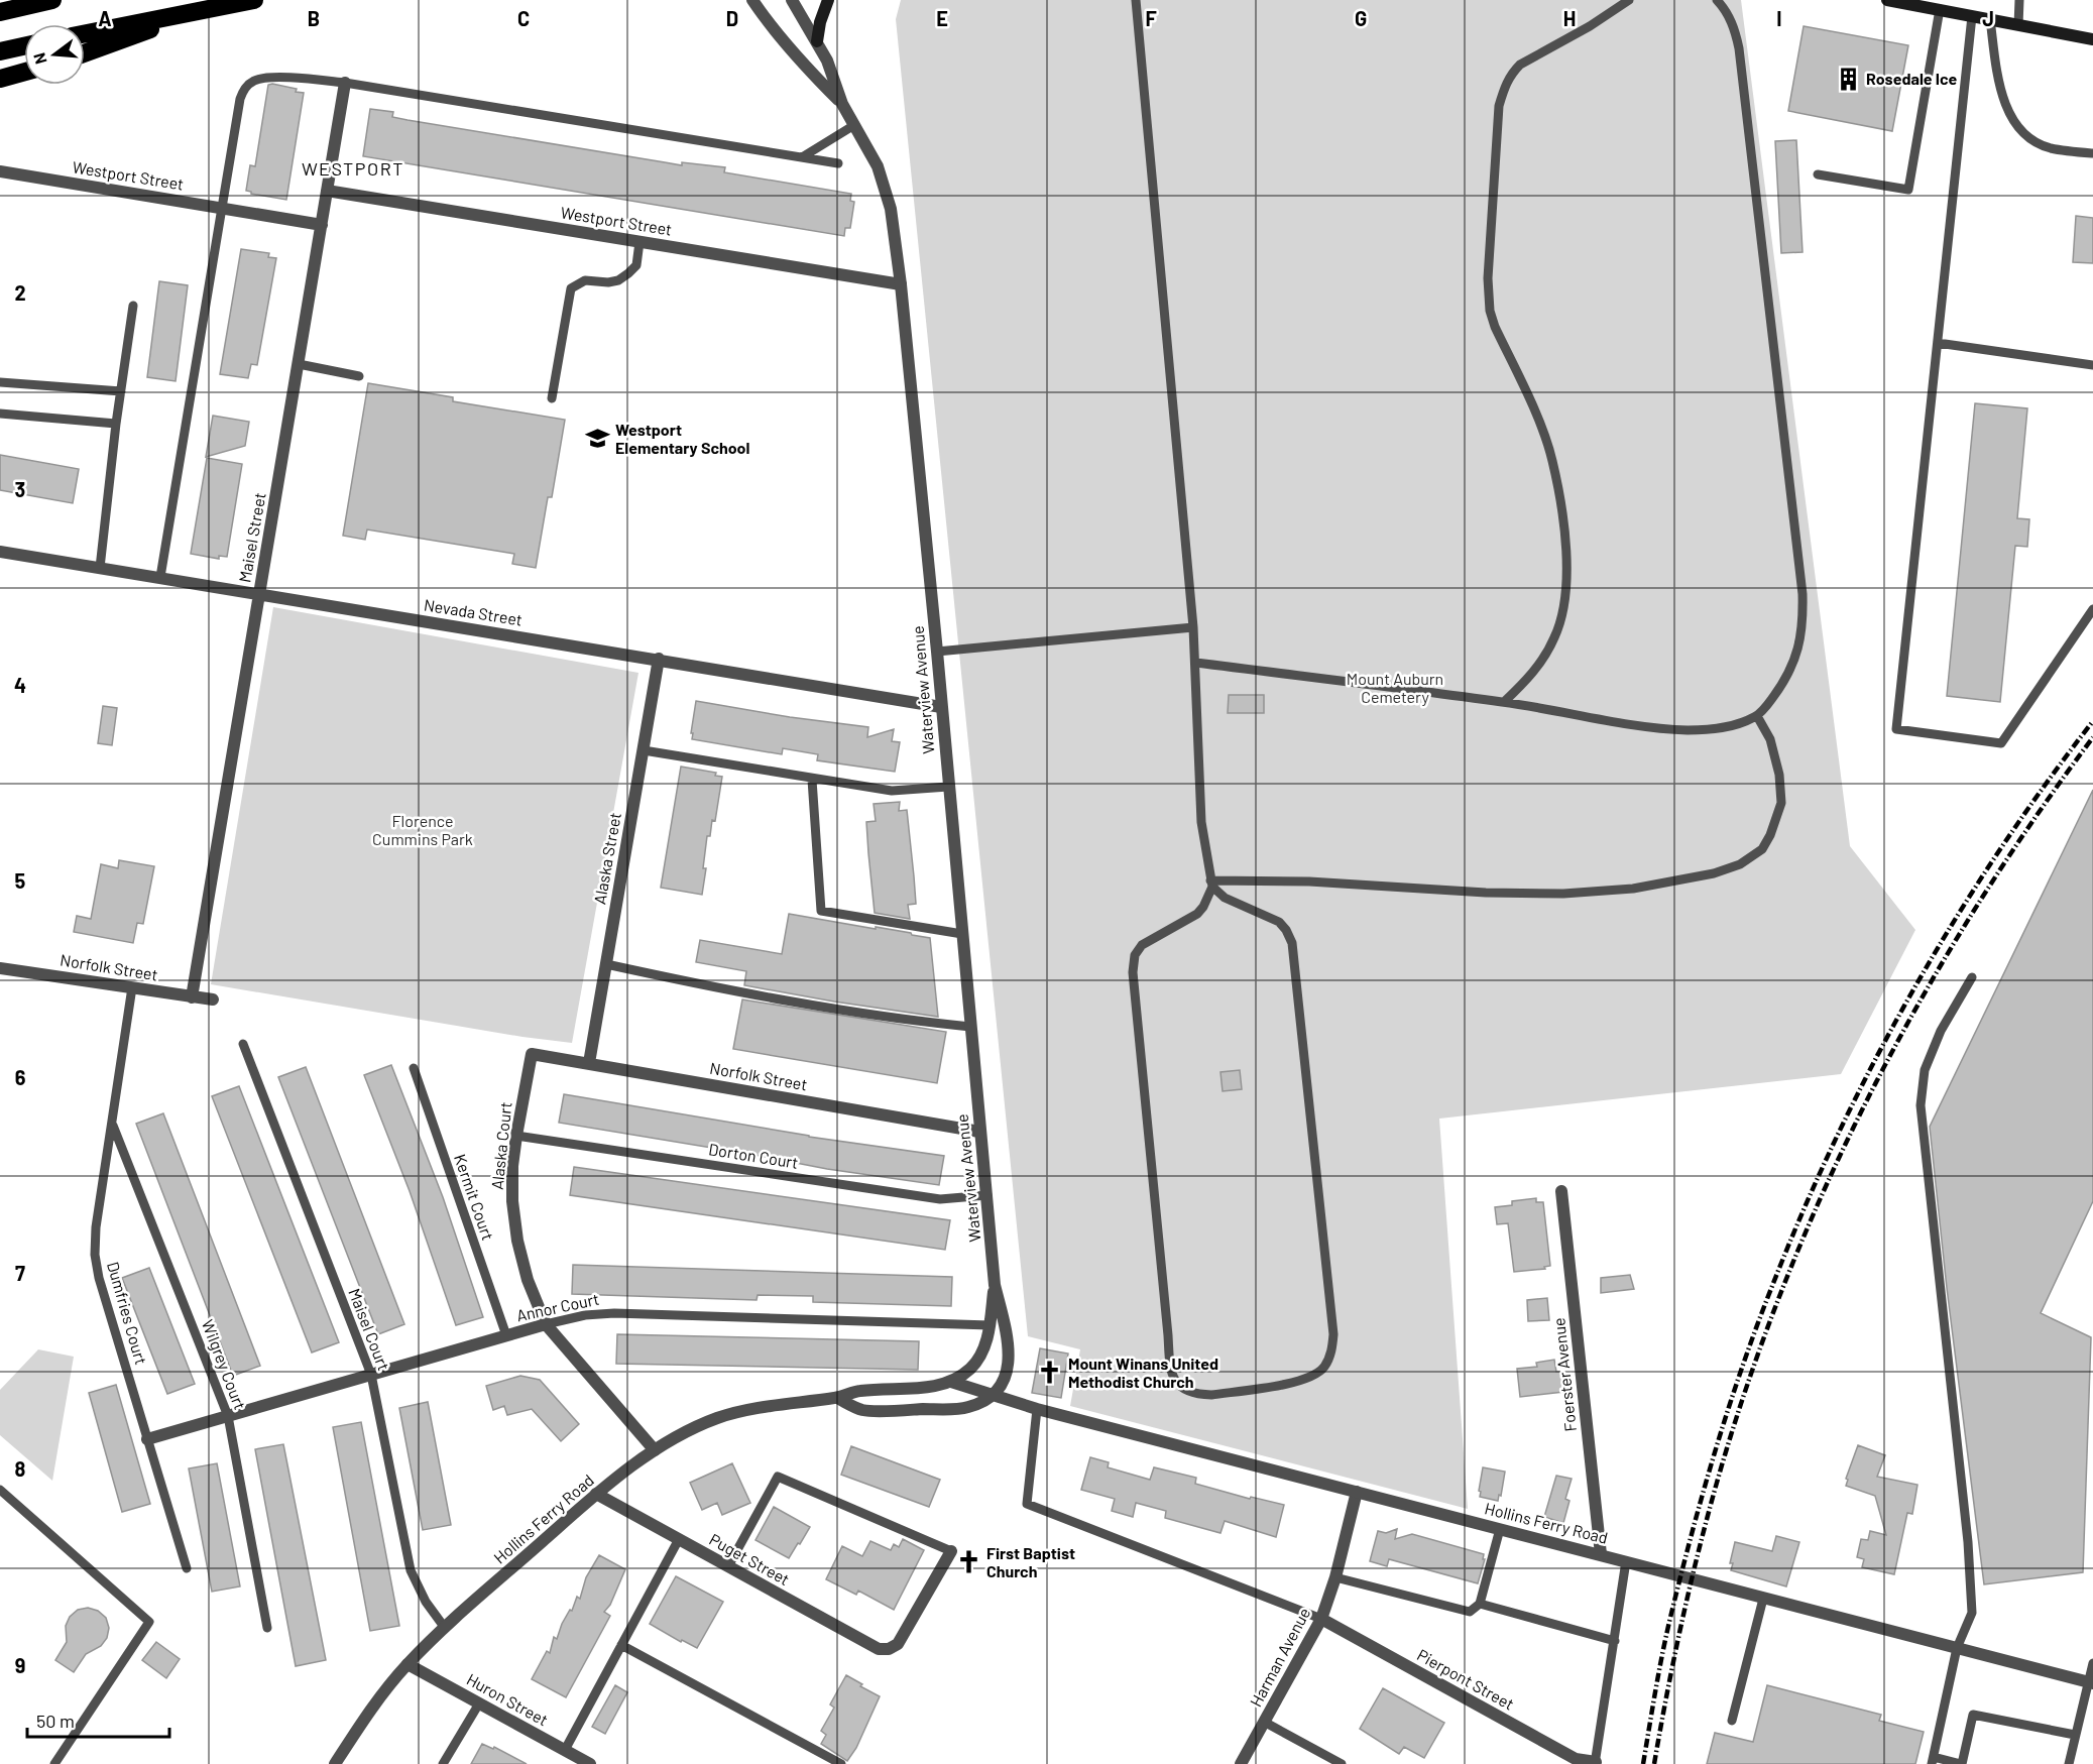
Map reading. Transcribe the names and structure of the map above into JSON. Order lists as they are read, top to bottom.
{
  "streets": {
    "street": [
      "Westport Street",
      "Maisel Street",
      "Nevada Street",
      "Waterview Avenue",
      "Alaska Street",
      "Norfolk Street",
      "Alaska Court",
      "Annor Court",
      "Foerster Avenue",
      "Hollins Ferry Road",
      "Puget Street",
      "Harman Avenue",
      "Pierpont Street",
      "Huron Street"
    ],
    "lane": [
      "Dorton Court",
      "Kermit Court",
      "Dumfries Court",
      "Maisel Court",
      "Wilgrey Court"
    ]
  },
  "crossings": [
    ["Westport Street", "Maisel Street"],
    ["Westport Street", "Waterview Avenue"],
    ["Maisel Street", "Nevada Street"],
    ["Maisel Street", "Norfolk Street"],
    ["Nevada Street", "Waterview Avenue"],
    ["Nevada Street", "Alaska Street"],
    ["Waterview Avenue", "Norfolk Street"],
    ["Waterview Avenue", "Dorton Court"],
    ["Waterview Avenue", "Annor Court"],
    ["Waterview Avenue", "Hollins Ferry Road"],
    ["Alaska Street", "Norfolk Street"],
    ["Norfolk Street", "Alaska Court"],
    ["Norfolk Street", "Dumfries Court"],
    ["Alaska Court", "Dorton Court"],
    ["Alaska Court", "Annor Court"],
    ["Alaska Court", "Hollins Ferry Road"],
    ["Kermit Court", "Annor Court"],
    ["Annor Court", "Dumfries Court"],
    ["Annor Court", "Maisel Court"],
    ["Annor Court", "Wilgrey Court"],
    ["Dumfries Court", "Wilgrey Court"],
    ["Maisel Court", "Hollins Ferry Road"],
    ["Foerster Avenue", "Hollins Ferry Road"],
    ["Hollins Ferry Road", "Puget Street"],
    ["Hollins Ferry Road", "Harman Avenue"],
    ["Hollins Ferry Road", "Huron Street"],
    ["Harman Avenue", "Pierpont Street"]
  ],
  "districts": ["WESTPORT"],
  "parks": ["Mount Auburn Cemetery", "Florence Cummins Park"],
  "places": {
    "building": ["Rosedale Ice"],
    "school or university": ["Westport Elementary School"],
    "church": ["Mount Winans United Methodist Church", "First Baptist Church"]
  },
  "scale_bar": "50 m",
  "north": "left",
  "grid": {
    "columns": [
      "A",
      "B",
      "C",
      "D",
      "E",
      "F",
      "G",
      "H",
      "I",
      "J"
    ],
    "rows": [
      "2",
      "3",
      "4",
      "5",
      "6",
      "7",
      "8",
      "9"
    ]
  }
}
